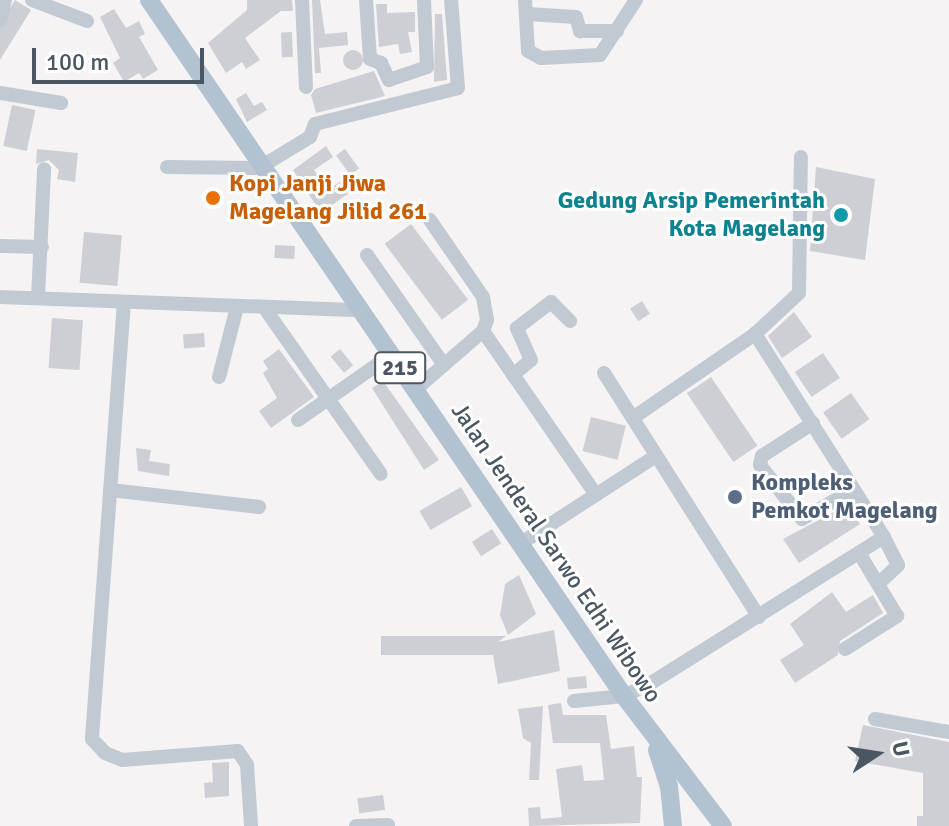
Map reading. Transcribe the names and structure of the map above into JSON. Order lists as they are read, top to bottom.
{
  "streets": {
    "main road": ["215", "Jalan Jenderal Sarwo Edhi Wibowo"]
  },
  "crossings": [
    ["215", "Jalan Jenderal Sarwo Edhi Wibowo"]
  ],
  "places": ["Kopi Janji Jiwa Magelang Jilid 261", "Gedung Arsip Pemerintah Kota Magelang", "Kompleks Pemkot Magelang"],
  "scale_bar": "100 m",
  "north": "right"
}
